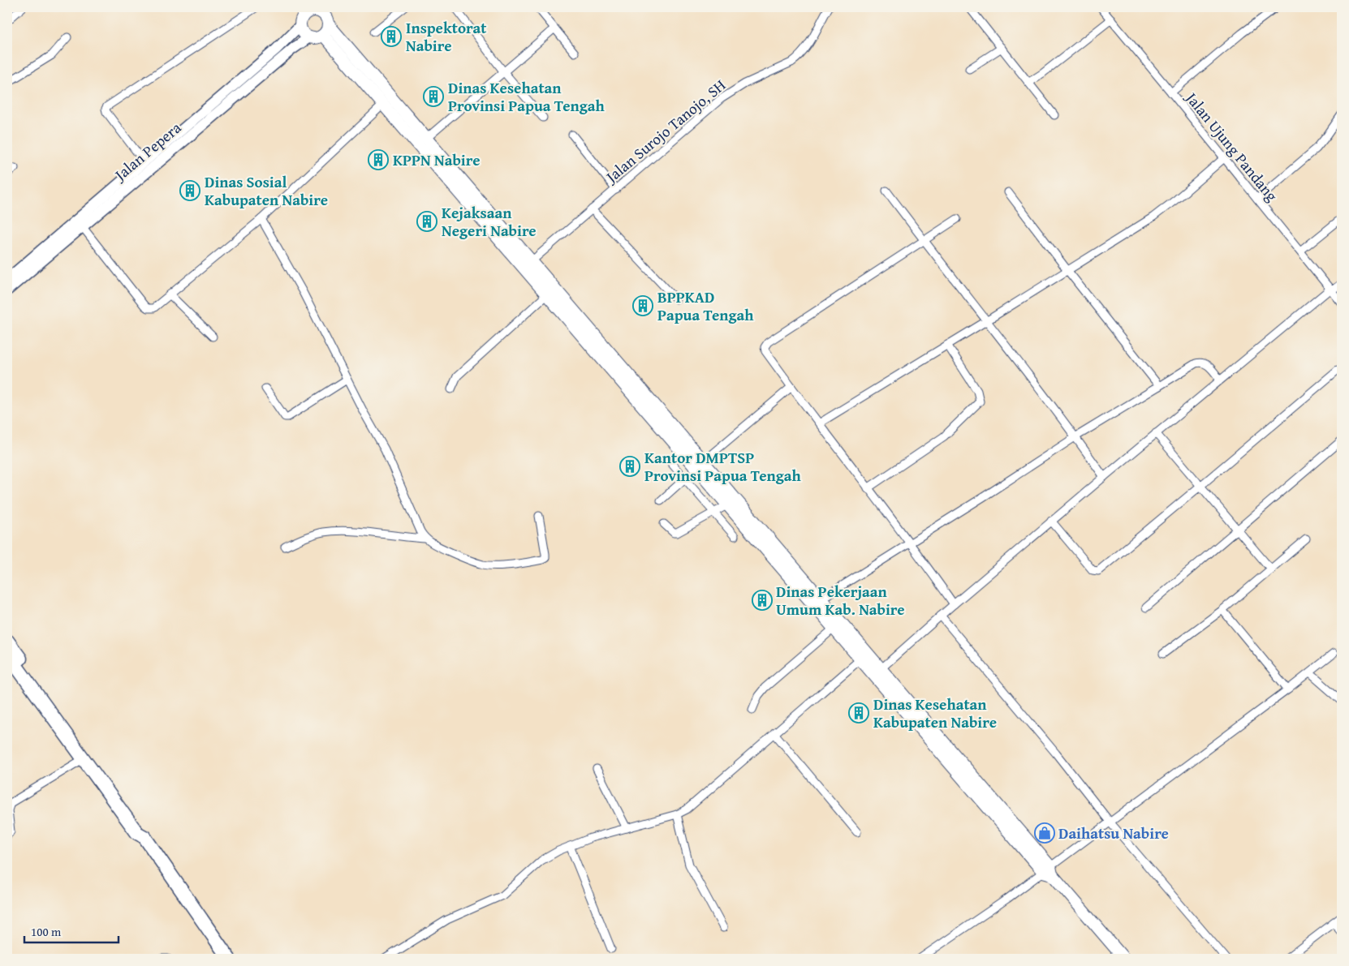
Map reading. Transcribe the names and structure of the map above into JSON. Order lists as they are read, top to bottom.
{
  "streets": {
    "main road": ["Jalan Pepera"],
    "street": ["Jalan Surojo Tanojo, SH", "Jalan Ujung Pandang"]
  },
  "places": {
    "building": [
      "Inspektorat Nabire",
      "Dinas Kesehatan Provinsi Papua Tengah",
      "KPPN Nabire",
      "Dinas Sosial Kabupaten Nabire",
      "Kejaksaan Negeri Nabire",
      "BPPKAD Papua Tengah",
      "Kantor DMPTSP Provinsi Papua Tengah",
      "Dinas Pekerjaan Umum Kab. Nabire",
      "Dinas Kesehatan Kabupaten Nabire"
    ],
    "shop": ["Daihatsu Nabire"]
  },
  "scale_bar": "100 m"
}
